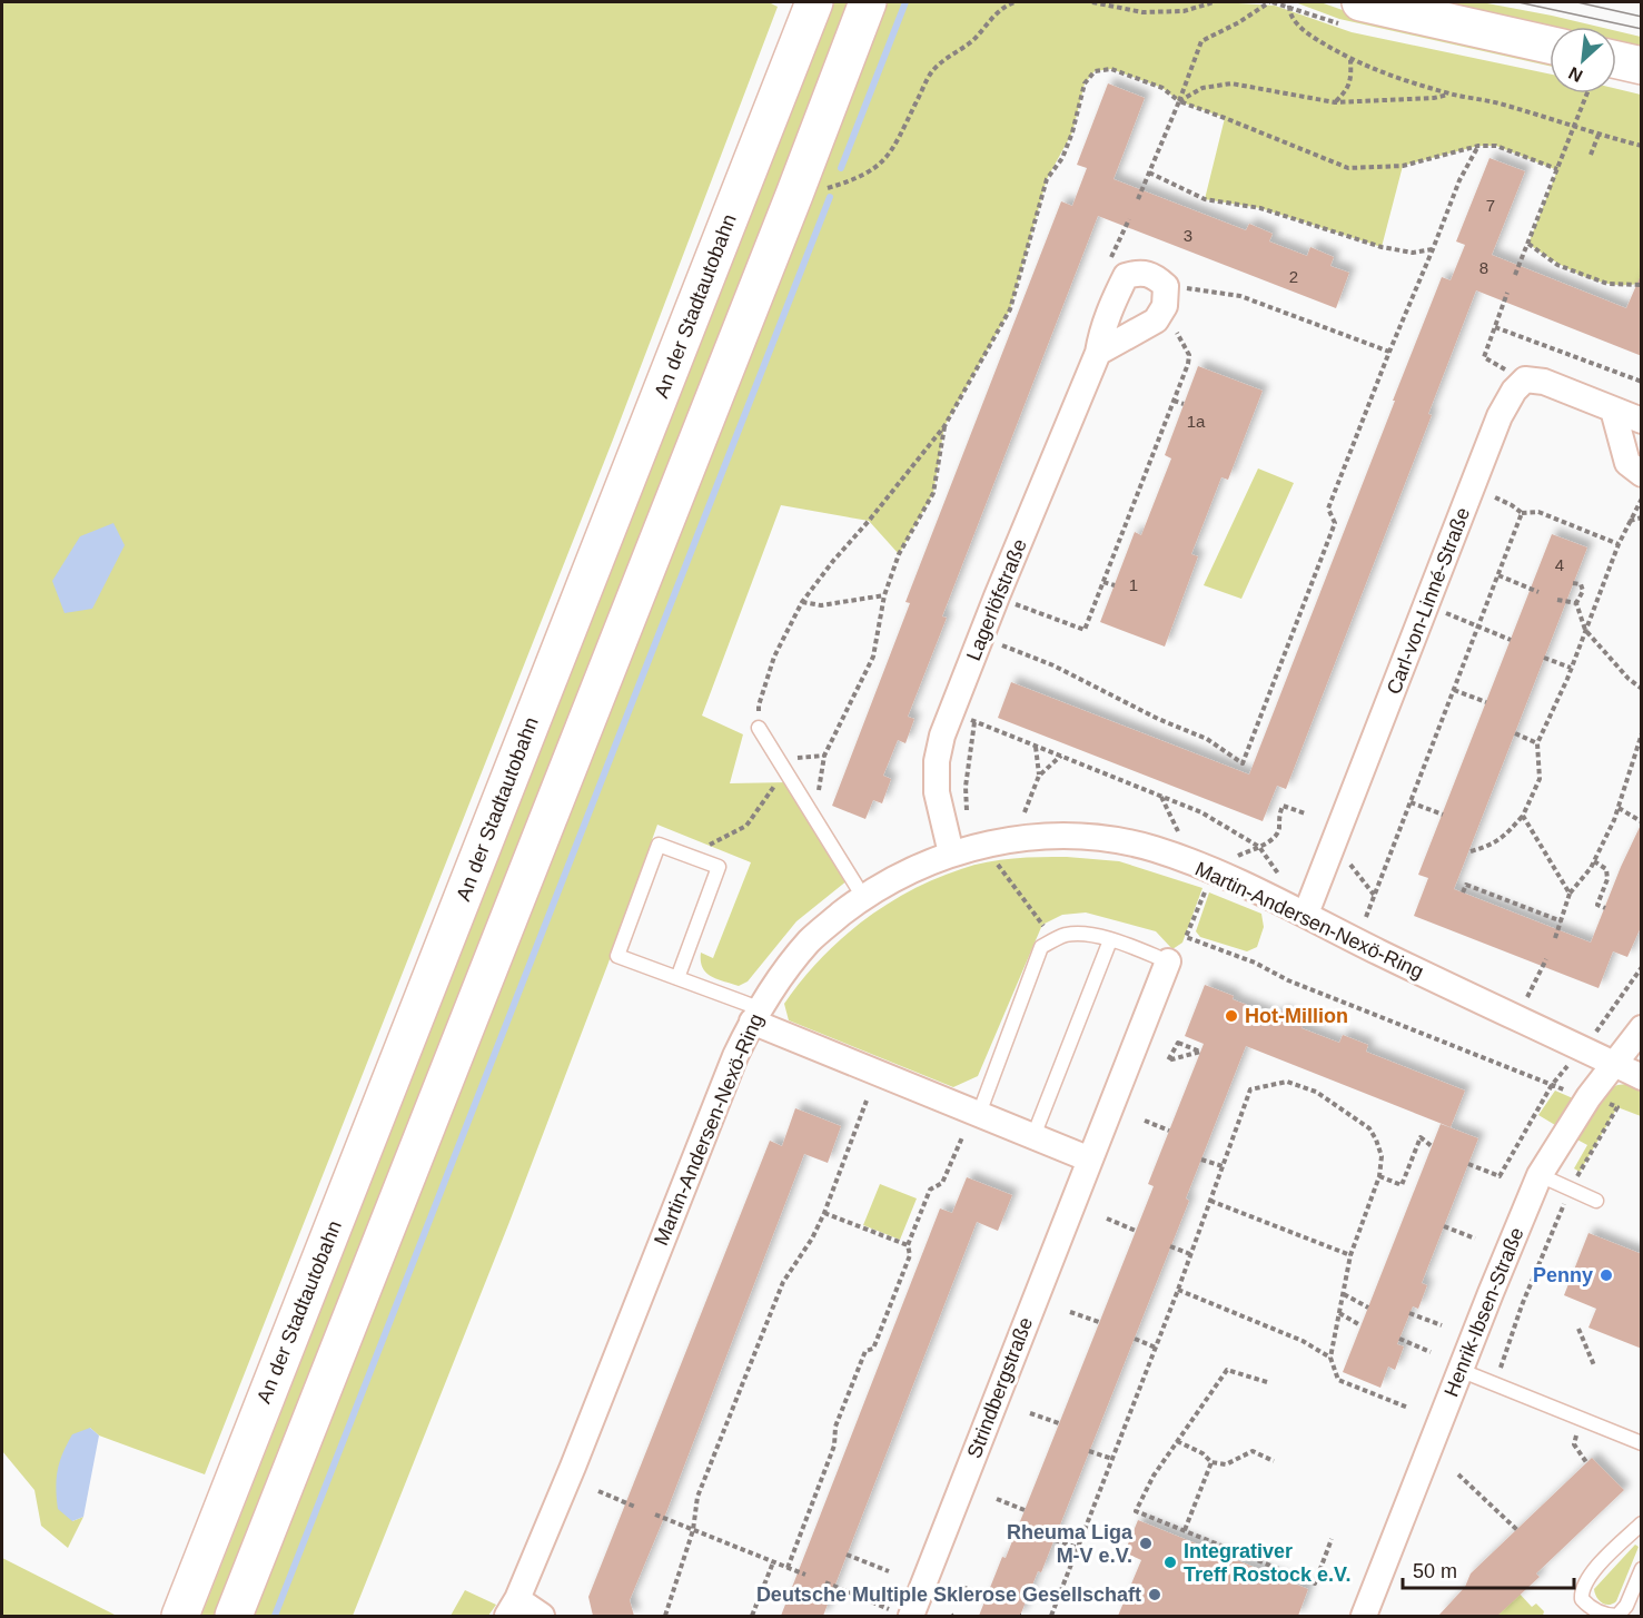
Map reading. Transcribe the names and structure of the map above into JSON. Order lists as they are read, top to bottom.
{
  "streets": {
    "main road": ["An der Stadtautobahn"],
    "street": [
      "Lagerlöfstraße",
      "Carl-von-Linné-Straße",
      "Martin-Andersen-Nexö-Ring",
      "Henrik-Ibsen-Straße",
      "Strindbergstraße"
    ]
  },
  "crossings": [
    ["Lagerlöfstraße", "Martin-Andersen-Nexö-Ring"],
    ["Carl-von-Linné-Straße", "Martin-Andersen-Nexö-Ring"],
    ["Martin-Andersen-Nexö-Ring", "Henrik-Ibsen-Straße"]
  ],
  "places": [
    "Hot-Million",
    "Penny",
    "Rheuma Liga M-V e.V.",
    "Integrativer Treff Rostock e.V.",
    "Deutsche Multiple Sklerose Gesellschaft"
  ],
  "house_numbers": [
    "7",
    "3",
    "8",
    "2",
    "1a",
    "4",
    "1"
  ],
  "scale_bar": "50 m",
  "north": "bottom left"
}
